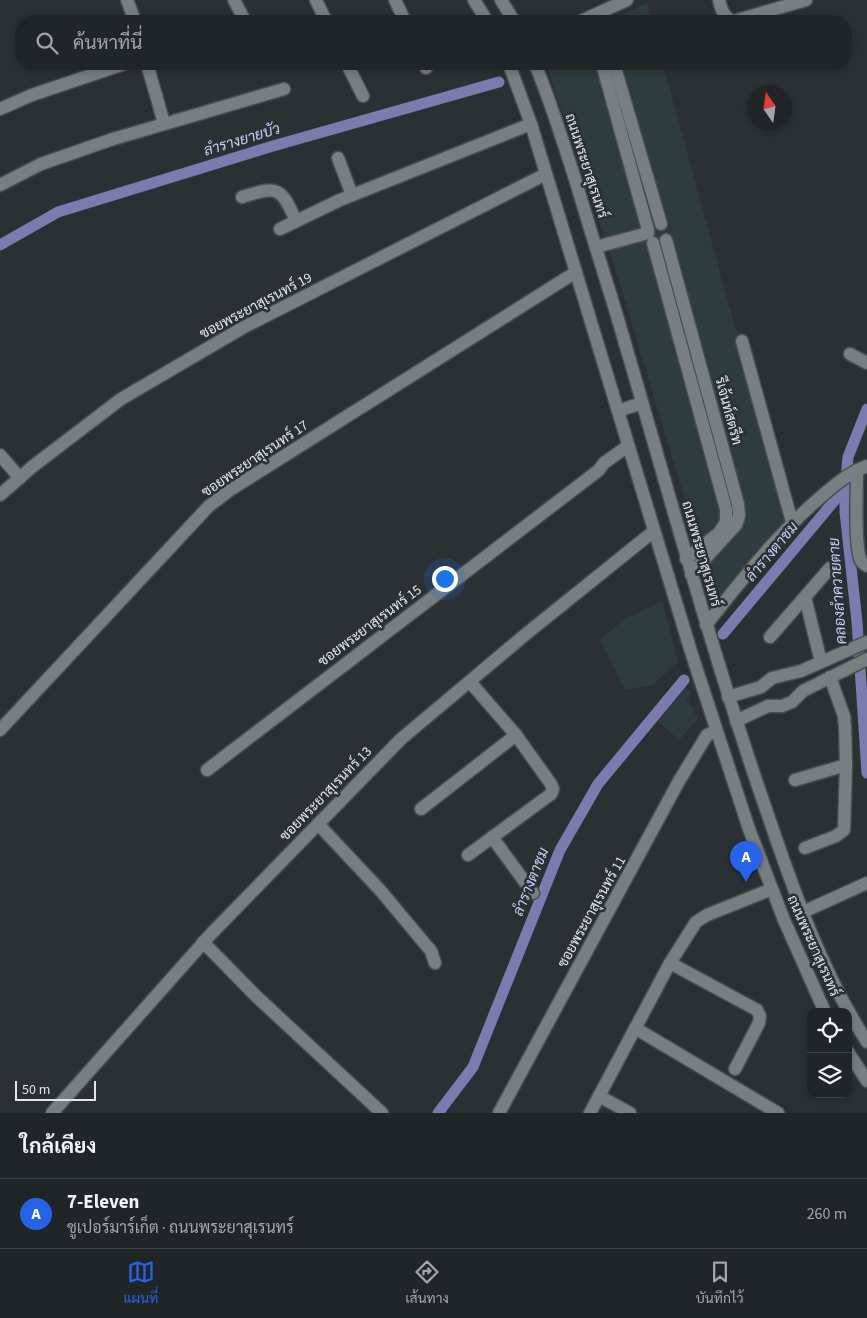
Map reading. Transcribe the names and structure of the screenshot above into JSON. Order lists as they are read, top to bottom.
{
  "streets": {
    "street": [
      "ถนนพระยาสุเรนทร์",
      "ซอยพระยาสุเรนทร์ 19",
      "รีเจ้นท์สตรีท",
      "ซอยพระยาสุเรนทร์ 17",
      "ซอยพระยาสุเรนทร์ 15",
      "ซอยพระยาสุเรนทร์ 13",
      "ซอยพระยาสุเรนทร์ 11"
    ]
  },
  "crossings": [
    ["ถนนพระยาสุเรนทร์", "ซอยพระยาสุเรนทร์ 19"],
    ["ถนนพระยาสุเรนทร์", "รีเจ้นท์สตรีท"],
    ["ถนนพระยาสุเรนทร์", "ซอยพระยาสุเรนทร์ 17"],
    ["ถนนพระยาสุเรนทร์", "ซอยพระยาสุเรนทร์ 15"],
    ["ถนนพระยาสุเรนทร์", "ซอยพระยาสุเรนทร์ 13"],
    ["ถนนพระยาสุเรนทร์", "ซอยพระยาสุเรนทร์ 11"]
  ],
  "water": ["ลำรางยายบัว", "ลำรางตาชม", "คลองลำควายตาย"],
  "scale_bar": "50 m",
  "north": "top",
  "page": {
    "search": "ค้นหาที่นี่",
    "pins": "A",
    "scale": "50 m",
    "heading": "ใกล้เคียง",
    "list": [
      {
        "mark": "A",
        "name": "7-Eleven",
        "note": "ซูเปอร์มาร์เก็ต · ถนนพระยาสุเรนทร์",
        "value": "260 m"
      }
    ],
    "nav": ["แผนที่", "เส้นทาง", "บันทึกไว้"]
  }
}
